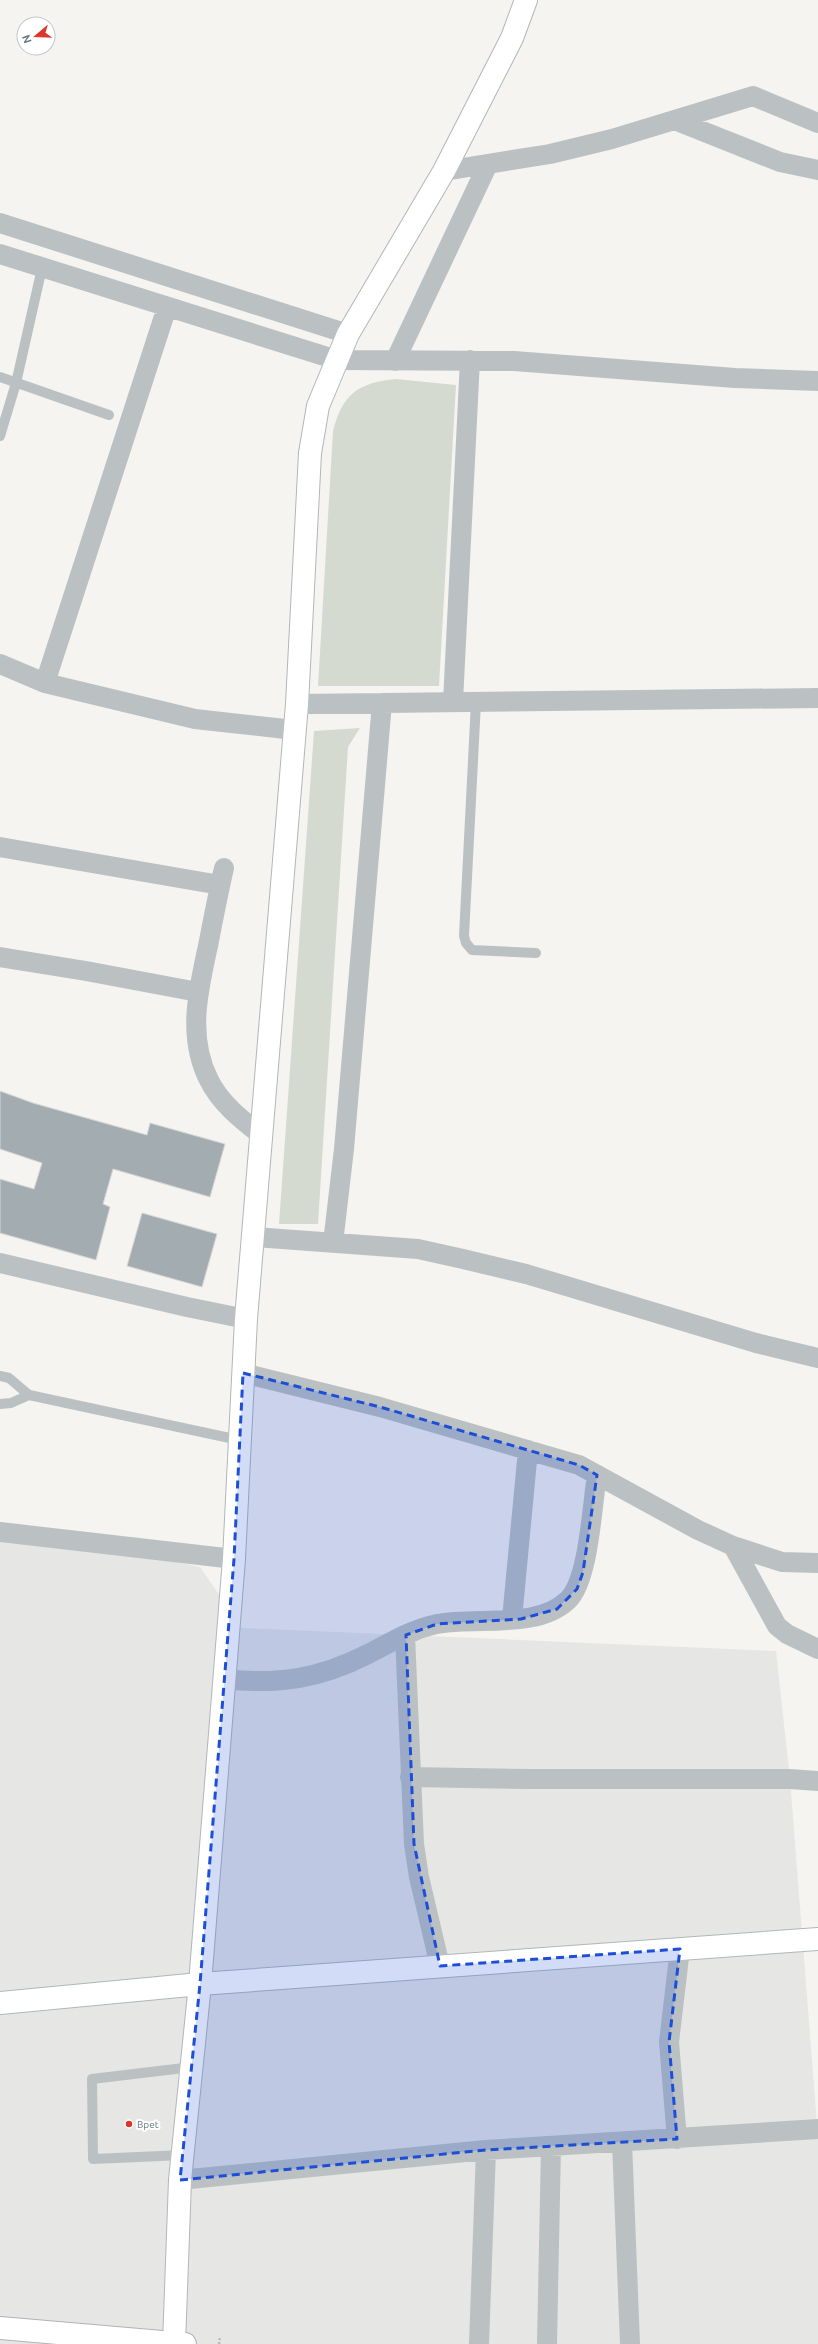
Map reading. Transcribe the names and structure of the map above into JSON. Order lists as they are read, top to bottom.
{
  "places": ["Bpet"],
  "north": "left"
}
